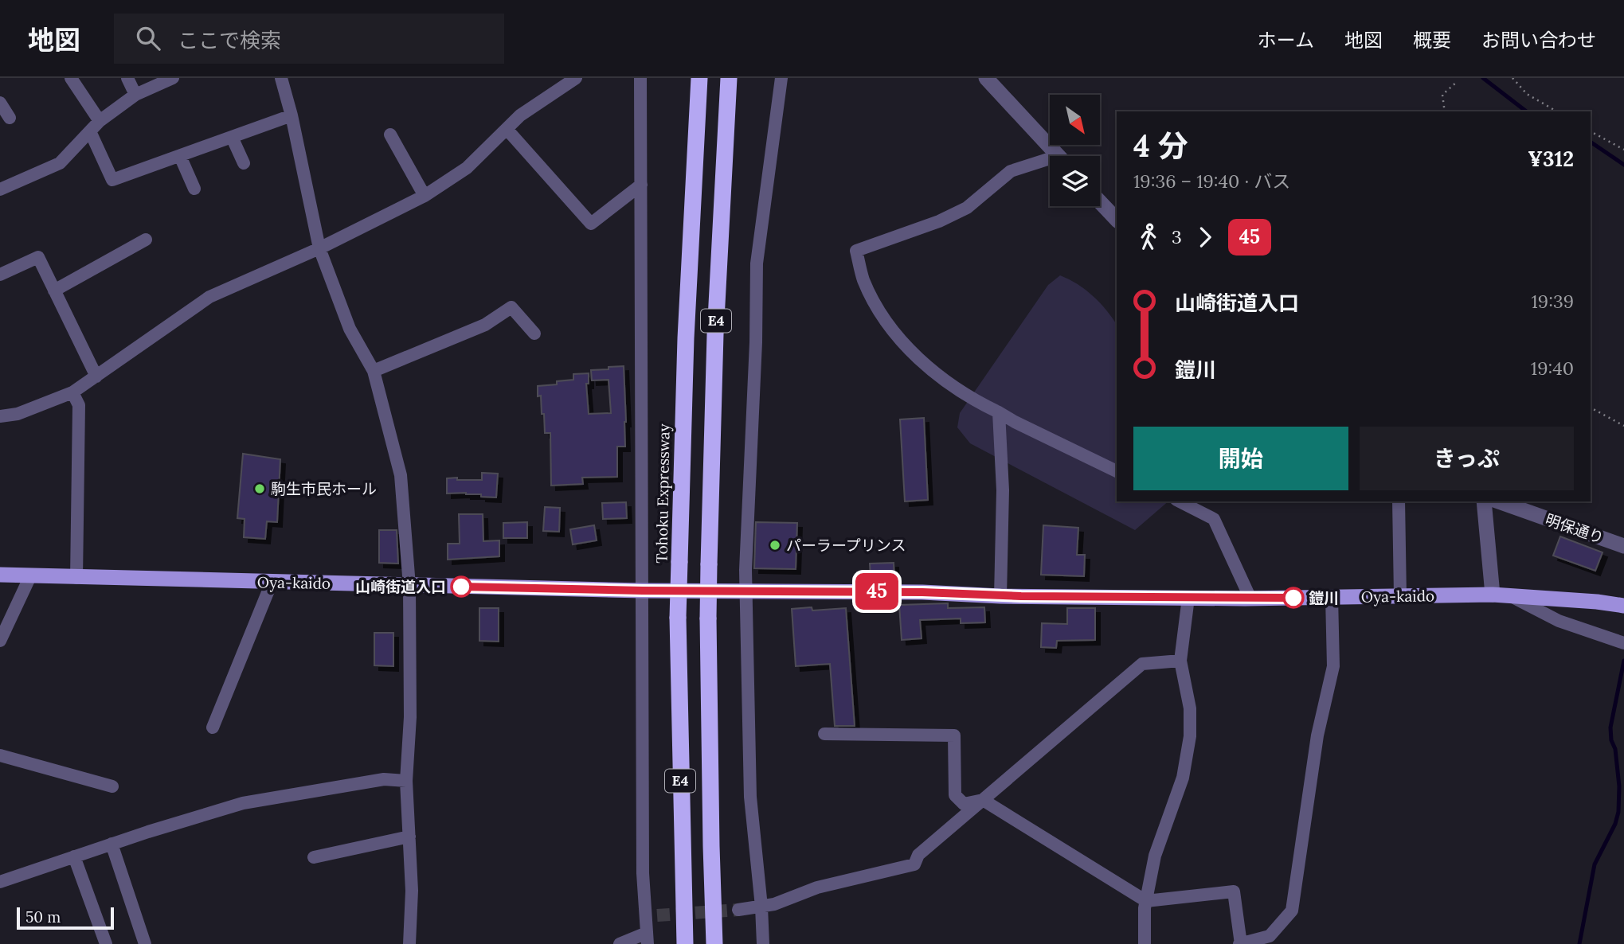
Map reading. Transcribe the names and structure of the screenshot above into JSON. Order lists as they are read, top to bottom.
{
  "streets": {
    "highway": ["E4", "Tohoku Expressway"],
    "main road": ["Oya-kaido"],
    "street": ["明保通り"]
  },
  "places": [
    "駒生市民ホール",
    "パーラープリンス",
    "山崎街道入口",
    "鎧川"
  ],
  "lines": ["bus line 45"],
  "scale_bar": "50 m",
  "north": "bottom right",
  "page": {
    "header": "地図",
    "search": "ここで検索",
    "nav": [
      "ホーム",
      "地図",
      "概要",
      "お問い合わせ"
    ],
    "on_map": "45",
    "heading": ["4 分", "19:36 – 19:40 · バス", "¥312"],
    "legs": ["3", "45"],
    "list": [
      {
        "name": "山崎街道入口",
        "value": "19:39"
      },
      {
        "name": "鎧川",
        "value": "19:40"
      }
    ],
    "buttons": ["開始", "きっぷ"],
    "scale": "50 m"
  }
}
